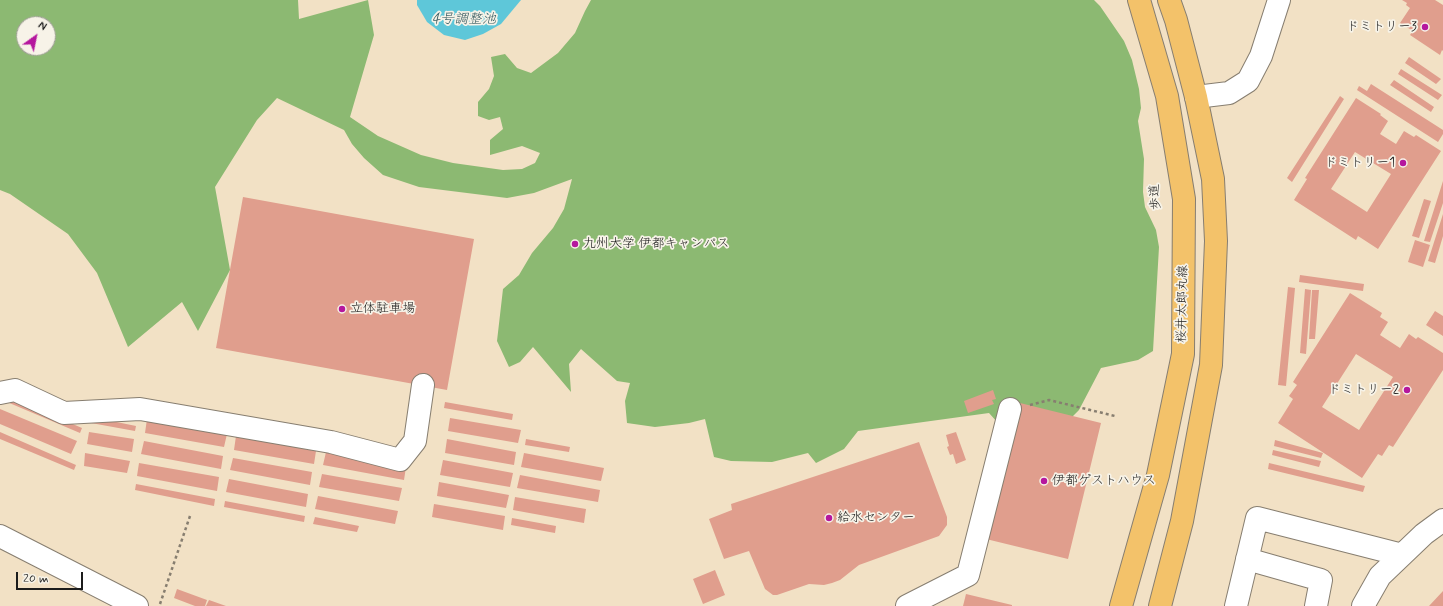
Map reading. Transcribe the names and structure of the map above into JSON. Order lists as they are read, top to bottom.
{
  "streets": {
    "main road": ["桜井太郎丸線"]
  },
  "water": ["4号調整池"],
  "places": [
    "ドミトリー3",
    "ドミトリー1",
    "九州大学 伊都キャンパス",
    "立体駐車場",
    "ドミトリー2",
    "伊都ゲストハウス",
    "給水センター"
  ],
  "scale_bar": "20 m",
  "north": "top right"
}
